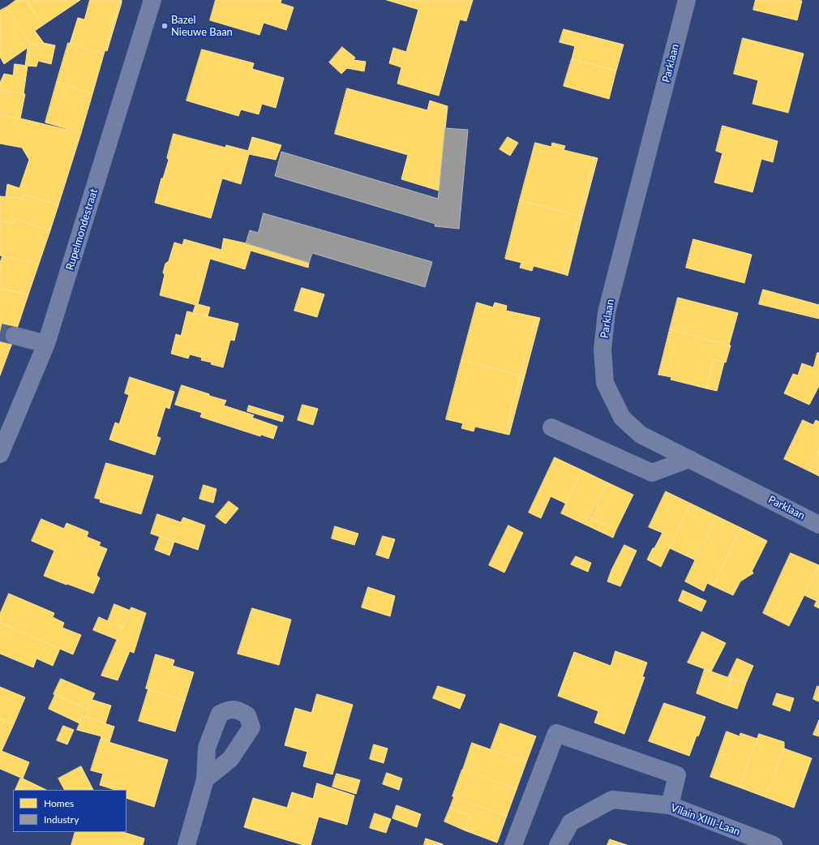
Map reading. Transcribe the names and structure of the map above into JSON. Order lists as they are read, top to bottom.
{
  "streets": {
    "street": ["Parklaan", "Rupelmondestraat", "Vilain XIIII-Laan"]
  },
  "places": ["Bazel Nieuwe Baan"],
  "legend": ["Homes", "Industry"]
}
